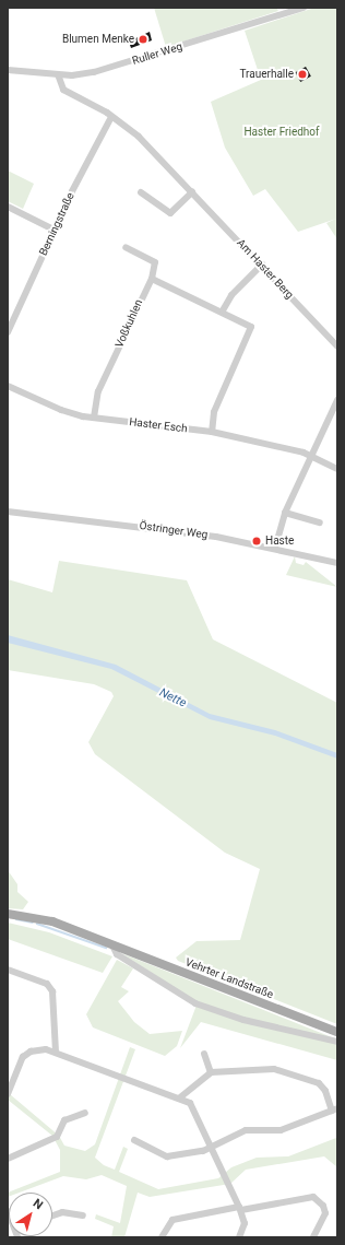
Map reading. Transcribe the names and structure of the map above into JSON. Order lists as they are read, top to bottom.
{
  "streets": {
    "main road": ["Vehrter Landstraße"],
    "street": [
      "Ruller Weg",
      "Berningstraße",
      "Am Haster Berg",
      "Voßkuhlen",
      "Haster Esch",
      "Östringer Weg"
    ]
  },
  "crossings": [
    ["Ruller Weg", "Am Haster Berg"],
    ["Berningstraße", "Am Haster Berg"],
    ["Voßkuhlen", "Haster Esch"]
  ],
  "water": ["Nette"],
  "parks": ["Haster Friedhof"],
  "places": ["Blumen Menke", "Trauerhalle", "Haste"],
  "north": "top right"
}
